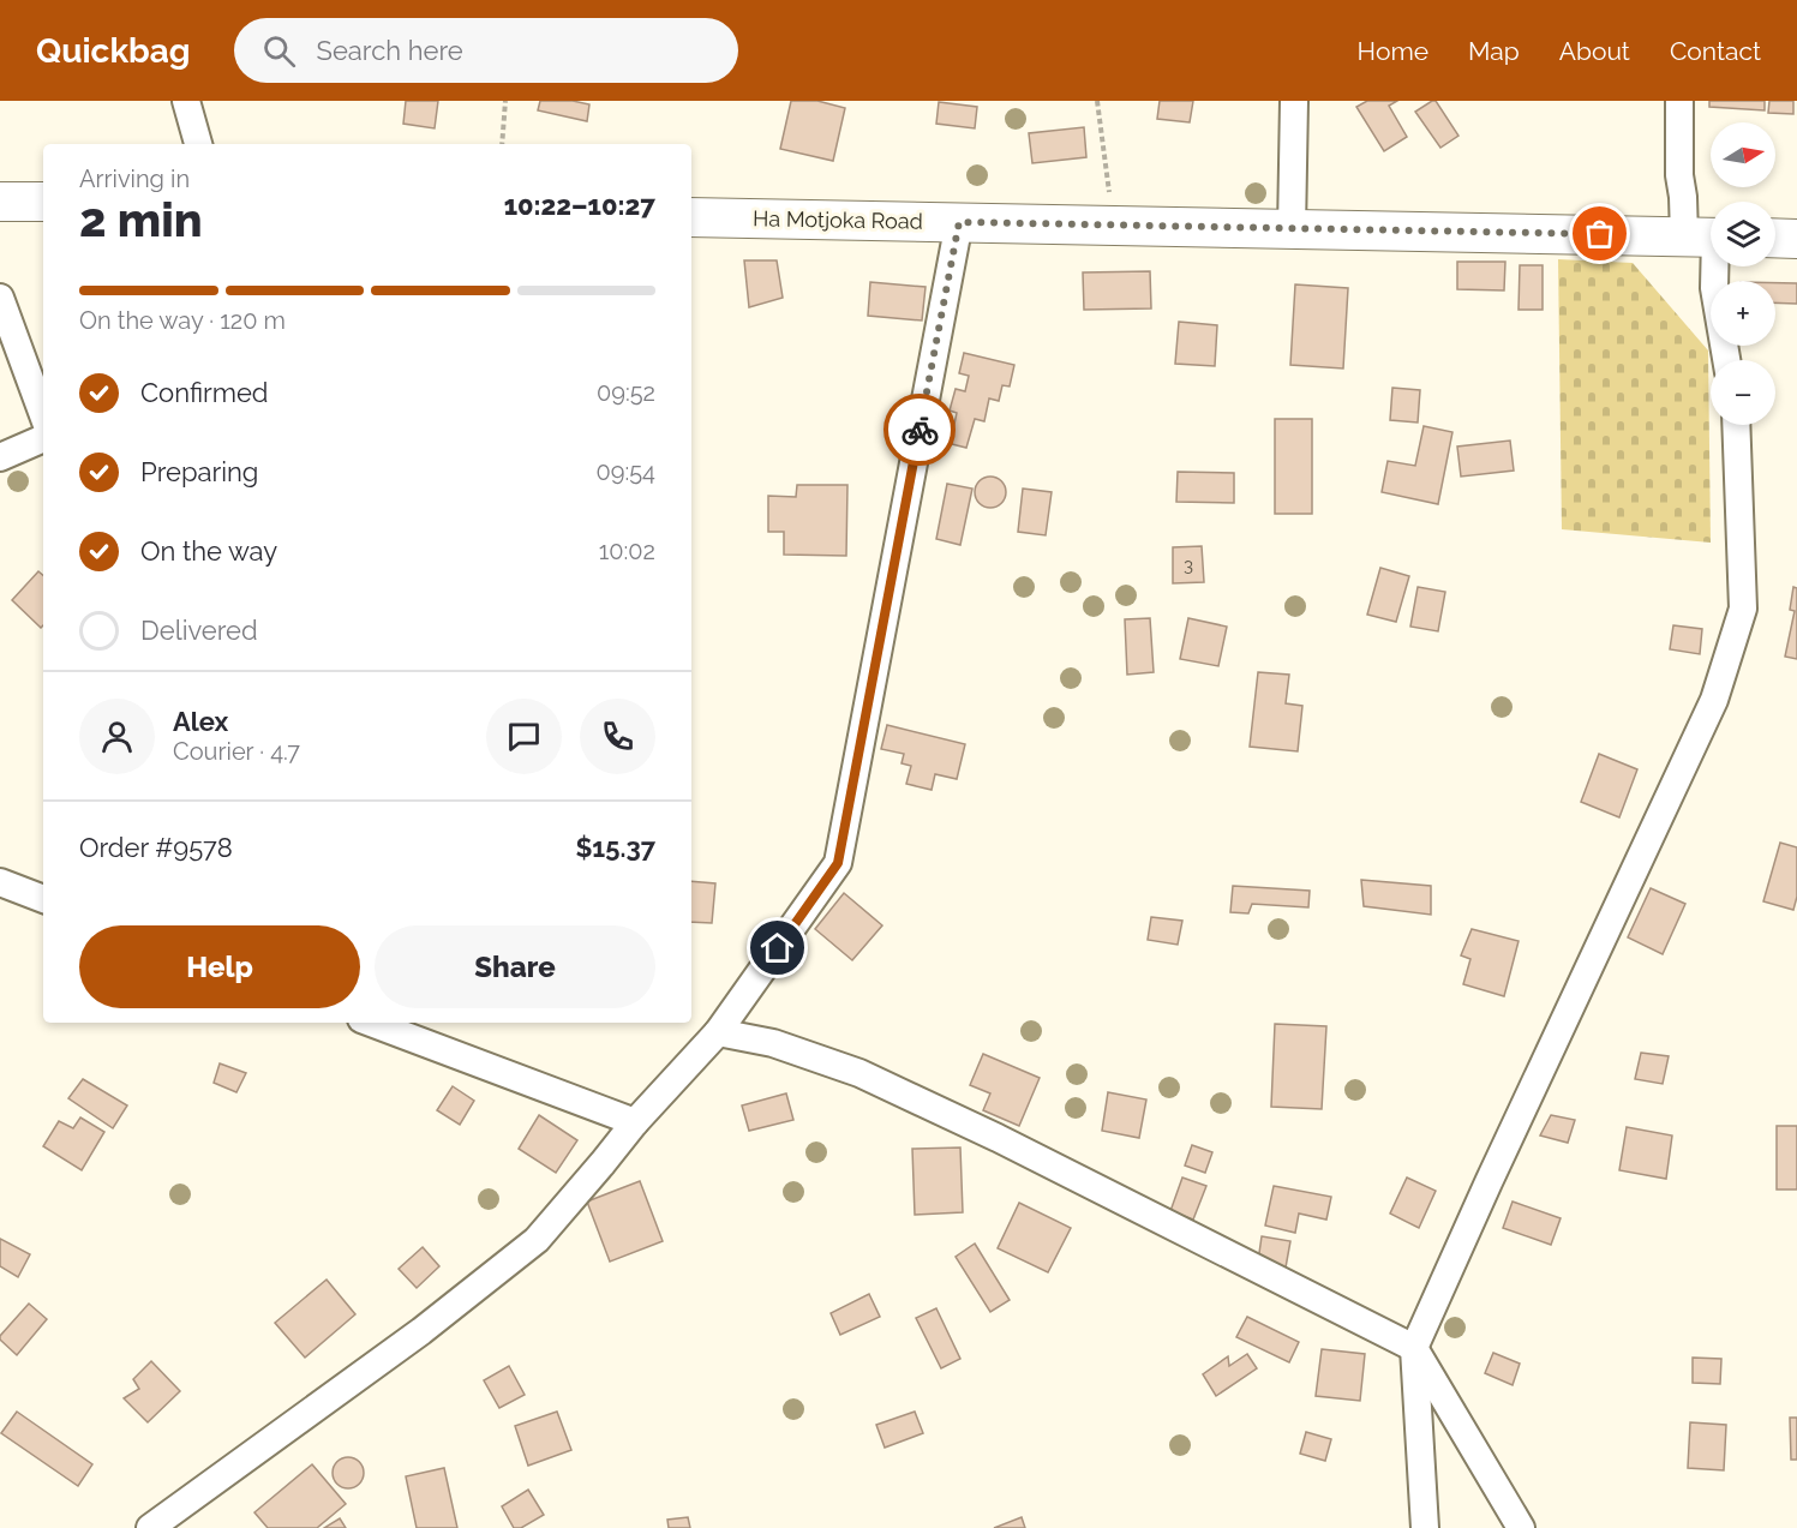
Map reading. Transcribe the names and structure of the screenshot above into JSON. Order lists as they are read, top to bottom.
{
  "streets": {
    "street": ["Ha Motjoka Road"]
  },
  "house_numbers": ["3"],
  "north": "right",
  "page": {
    "header": "Quickbag",
    "search": "Search here",
    "nav": [
      "Home",
      "Map",
      "About",
      "Contact"
    ],
    "map_buttons": ["+", "−"],
    "heading": ["2 min", "Arriving in", "10:22–10:27"],
    "panel": [
      "Alex",
      "Courier · 4.7",
      "Order #9578",
      "$15.37"
    ],
    "bar": "On the way · 120 m",
    "list": [
      ["Confirmed", "09:52"],
      ["Preparing", "09:54"],
      ["On the way", "10:02"],
      "Delivered"
    ],
    "buttons": ["Help", "Share"]
  }
}
